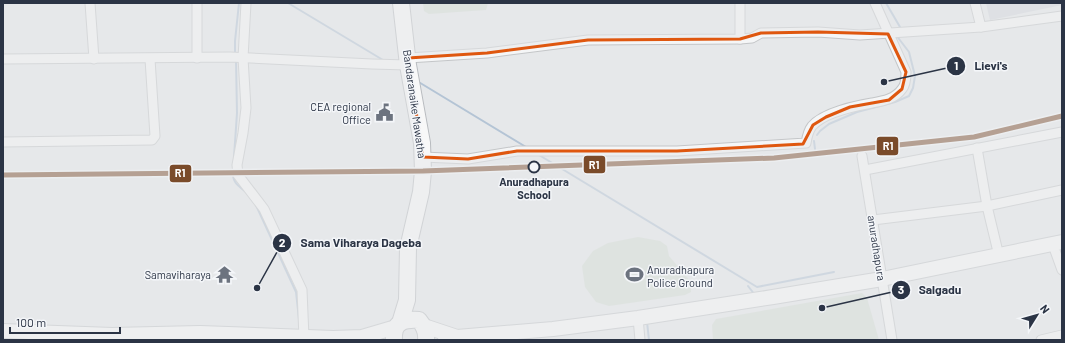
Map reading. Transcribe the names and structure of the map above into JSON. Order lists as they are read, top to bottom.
{
  "streets": {
    "highway": ["Bandaranaike Mawatha"],
    "street": ["anuradhapura"]
  },
  "places": {
    "other": [
      "Lievi's",
      "Anuradhapura School",
      "Sama Viharaya Dageba",
      "Salgadu"
    ],
    "public building": ["CEA regional Office"],
    "temple": ["Samaviharaya"],
    "sports": ["Anuradhapura Police Ground"]
  },
  "lines": ["transit line R1"],
  "scale_bar": "100 m",
  "north": "top right"
}
